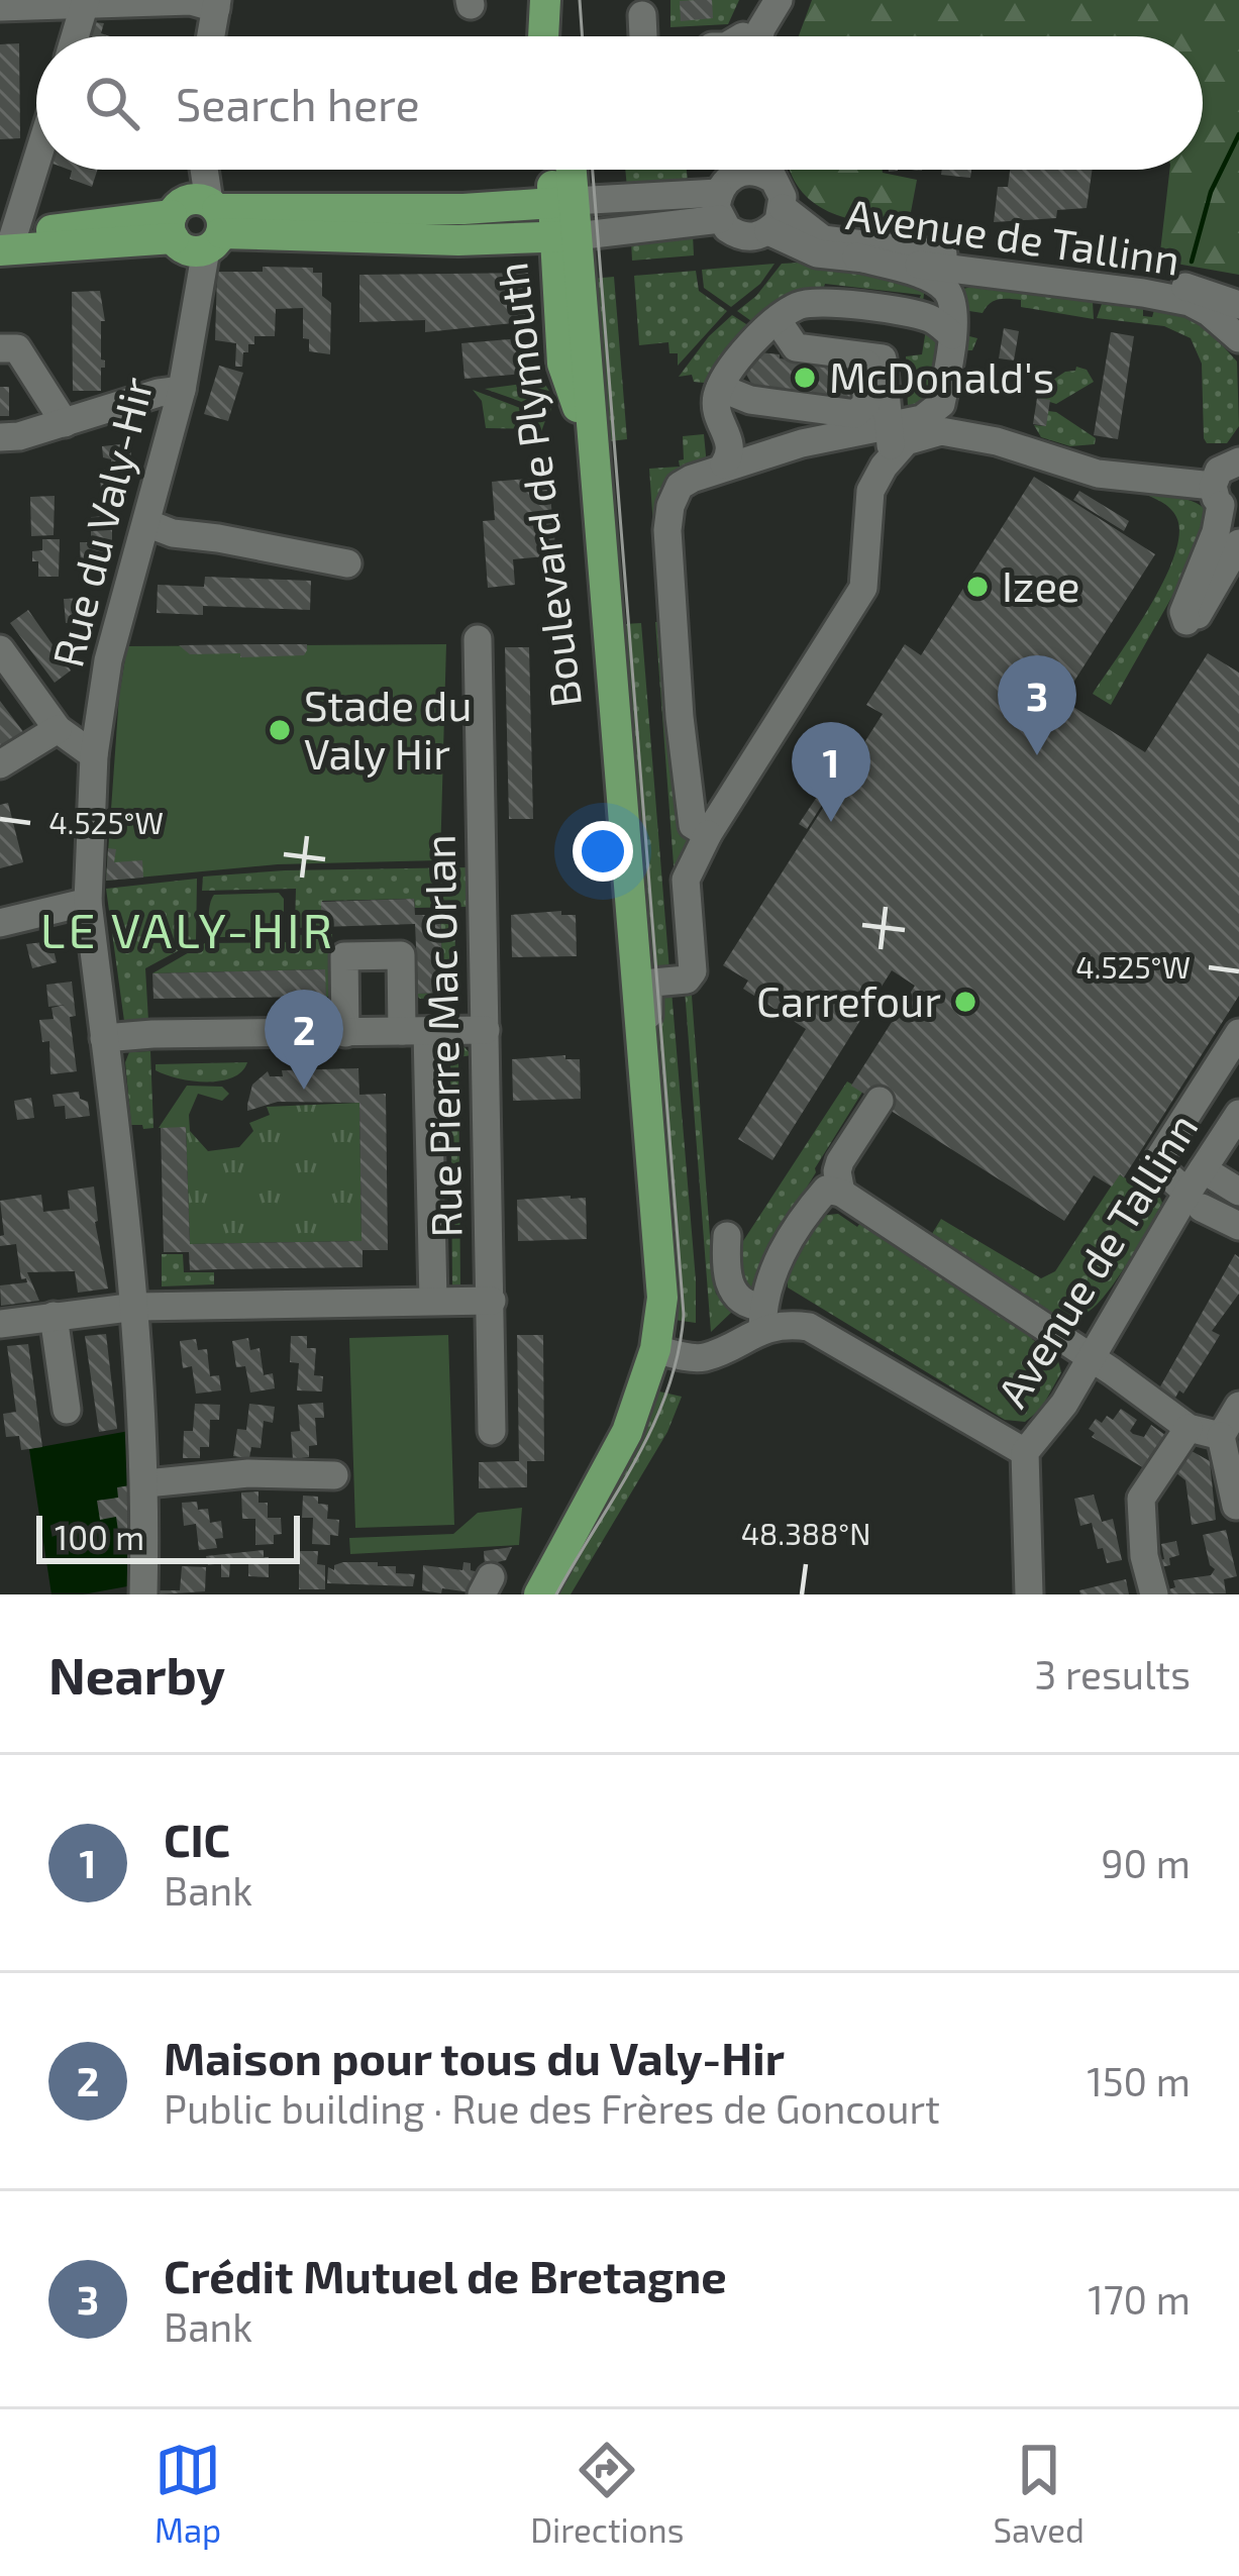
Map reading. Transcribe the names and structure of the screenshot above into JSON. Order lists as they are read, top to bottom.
{
  "streets": {
    "main road": ["Boulevard de Plymouth"],
    "street": ["Avenue de Tallinn", "Rue du Valy-Hir", "Rue Pierre Mac Orlan"]
  },
  "districts": ["LE VALY-HIR"],
  "places": [
    "McDonald's",
    "Izee",
    "Stade du Valy Hir",
    "Carrefour"
  ],
  "scale_bar": "100 m",
  "page": {
    "search": "Search here",
    "pins": ["3", "1", "2"],
    "scale": "100 m",
    "heading": ["Nearby", "3 results"],
    "list": [
      {
        "mark": "1",
        "name": "CIC",
        "note": "Bank",
        "value": "90 m"
      },
      {
        "mark": "2",
        "name": "Maison pour tous du Valy-Hir",
        "note": "Public building · Rue des Frères de Goncourt",
        "value": "150 m"
      },
      {
        "mark": "3",
        "name": "Crédit Mutuel de Bretagne",
        "note": "Bank",
        "value": "170 m"
      }
    ],
    "nav": ["Map", "Directions", "Saved"]
  },
  "coordinates": ["4.525°W", "48.388°N"]
}
